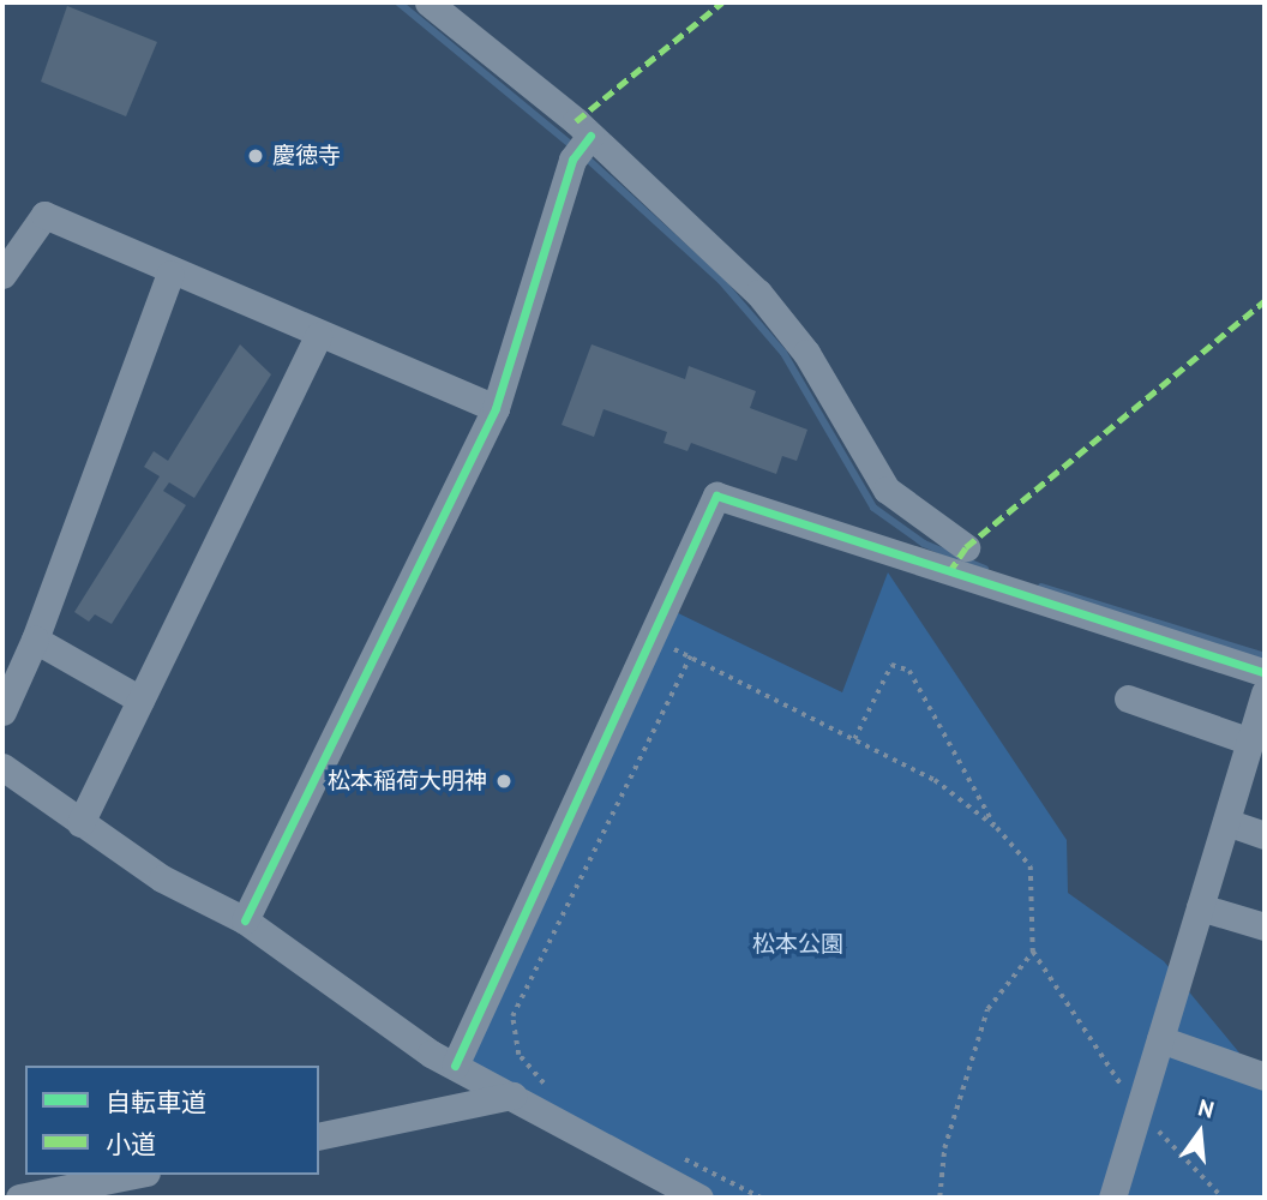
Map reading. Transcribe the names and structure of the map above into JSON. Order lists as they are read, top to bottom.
{
  "parks": ["松本公園"],
  "places": ["慶徳寺", "松本稲荷大明神"],
  "legend": ["自転車道", "小道"],
  "north": "top"
}
